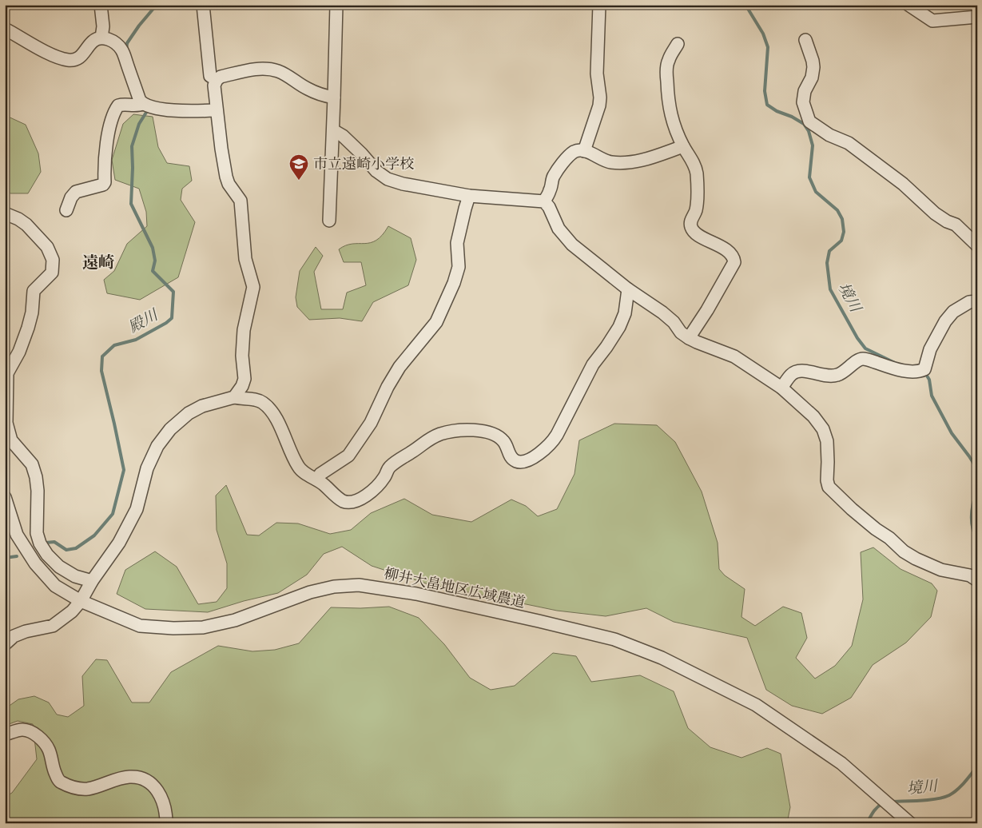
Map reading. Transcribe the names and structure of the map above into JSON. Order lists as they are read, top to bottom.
{
  "streets": {
    "street": ["柳井大畠地区広域農道"]
  },
  "districts": ["遠崎"],
  "water": ["境川", "殿川"],
  "places": {
    "school or university": ["市立遠崎小学校"]
  }
}
